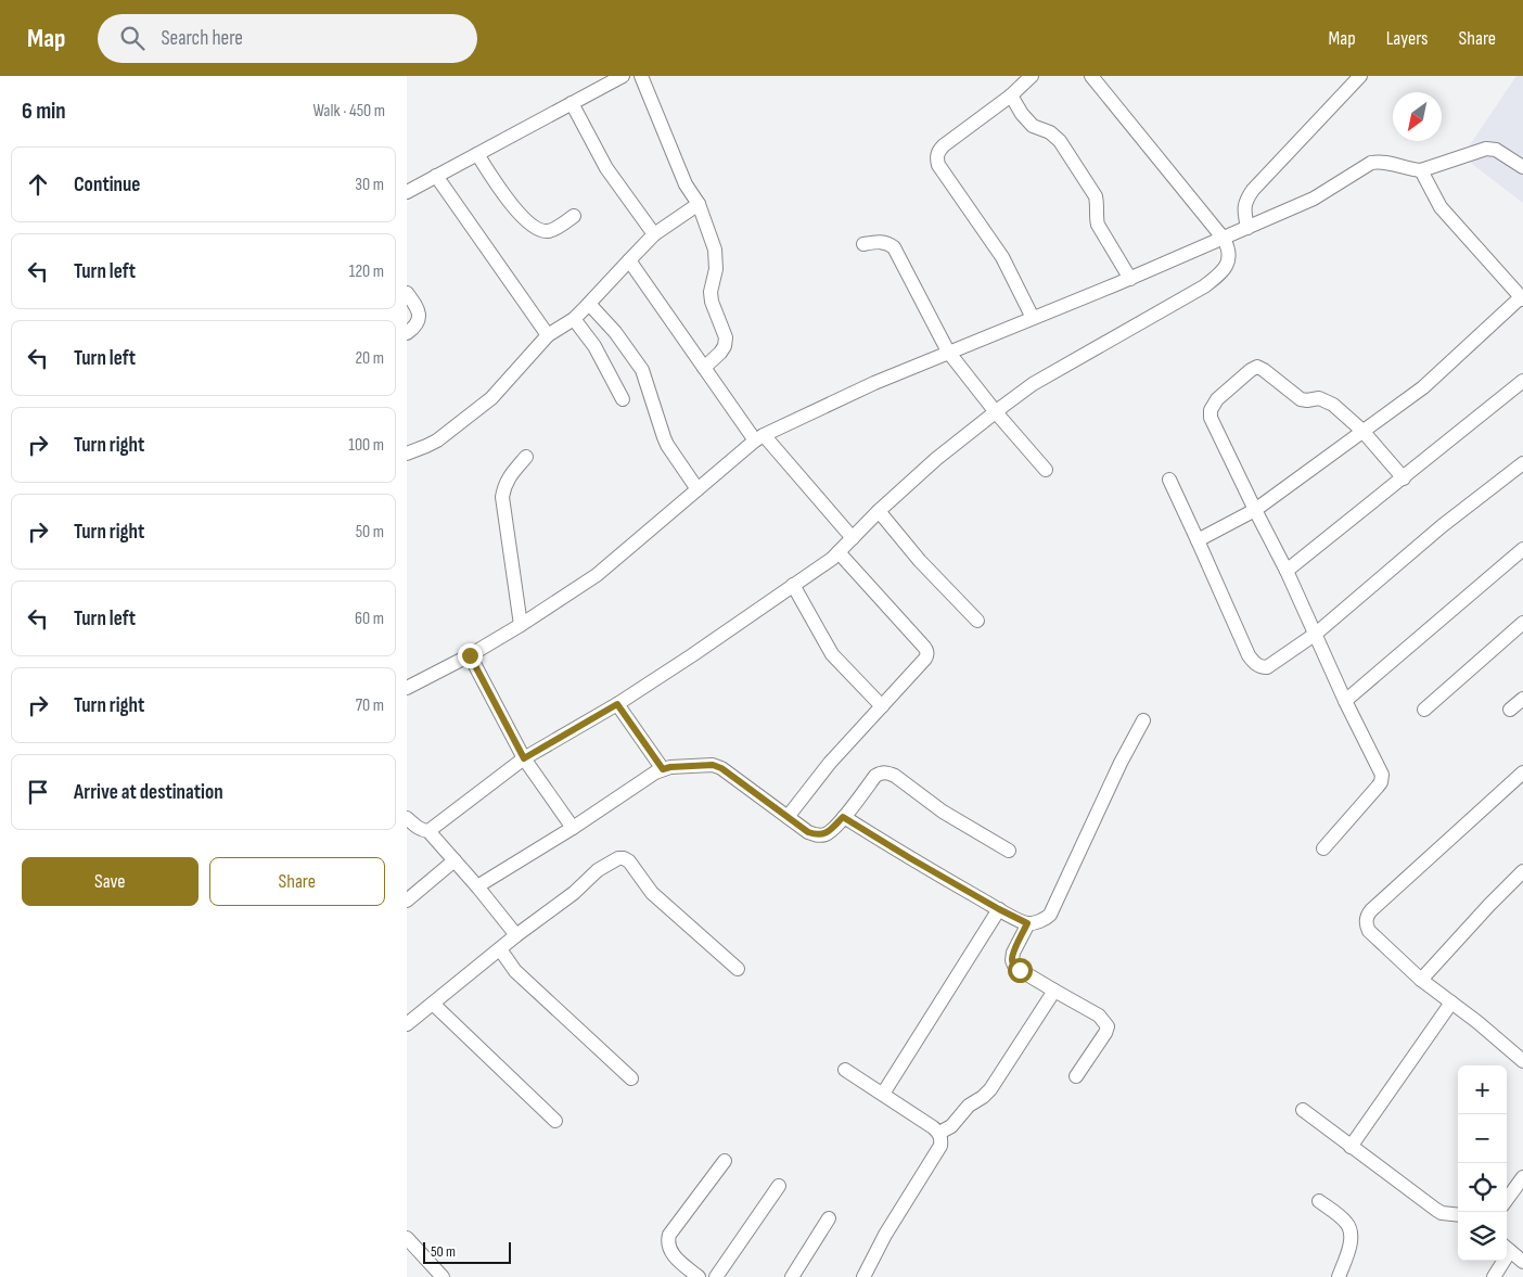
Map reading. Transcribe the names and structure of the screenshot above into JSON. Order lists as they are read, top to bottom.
{
  "scale_bar": "50 m",
  "north": "bottom left",
  "page": {
    "header": "Map",
    "search": "Search here",
    "nav": ["Map", "Layers", "Share"],
    "heading": ["6 min", "Walk · 450 m"],
    "list": [
      ["Continue", "30 m"],
      ["Turn left", "120 m"],
      ["Turn left", "20 m"],
      ["Turn right", "100 m"],
      ["Turn right", "50 m"],
      ["Turn left", "60 m"],
      ["Turn right", "70 m"],
      "Arrive at destination"
    ],
    "buttons": ["Save", "Share"],
    "map_buttons": ["+", "−"],
    "scale": "50 m"
  }
}
